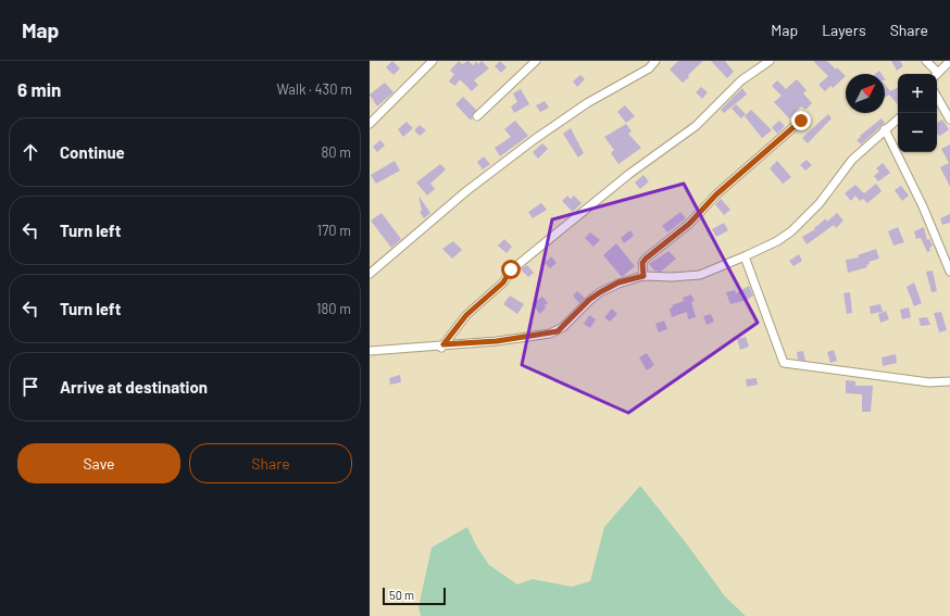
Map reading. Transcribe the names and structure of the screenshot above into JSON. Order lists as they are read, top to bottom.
{
  "scale_bar": "50 m",
  "north": "top right",
  "page": {
    "header": "Map",
    "nav": ["Map", "Layers", "Share"],
    "heading": ["6 min", "Walk · 430 m"],
    "map_buttons": ["+", "−"],
    "list": [
      ["Continue", "80 m"],
      ["Turn left", "170 m"],
      ["Turn left", "180 m"],
      "Arrive at destination"
    ],
    "buttons": ["Save", "Share"],
    "scale": "50 m"
  }
}
